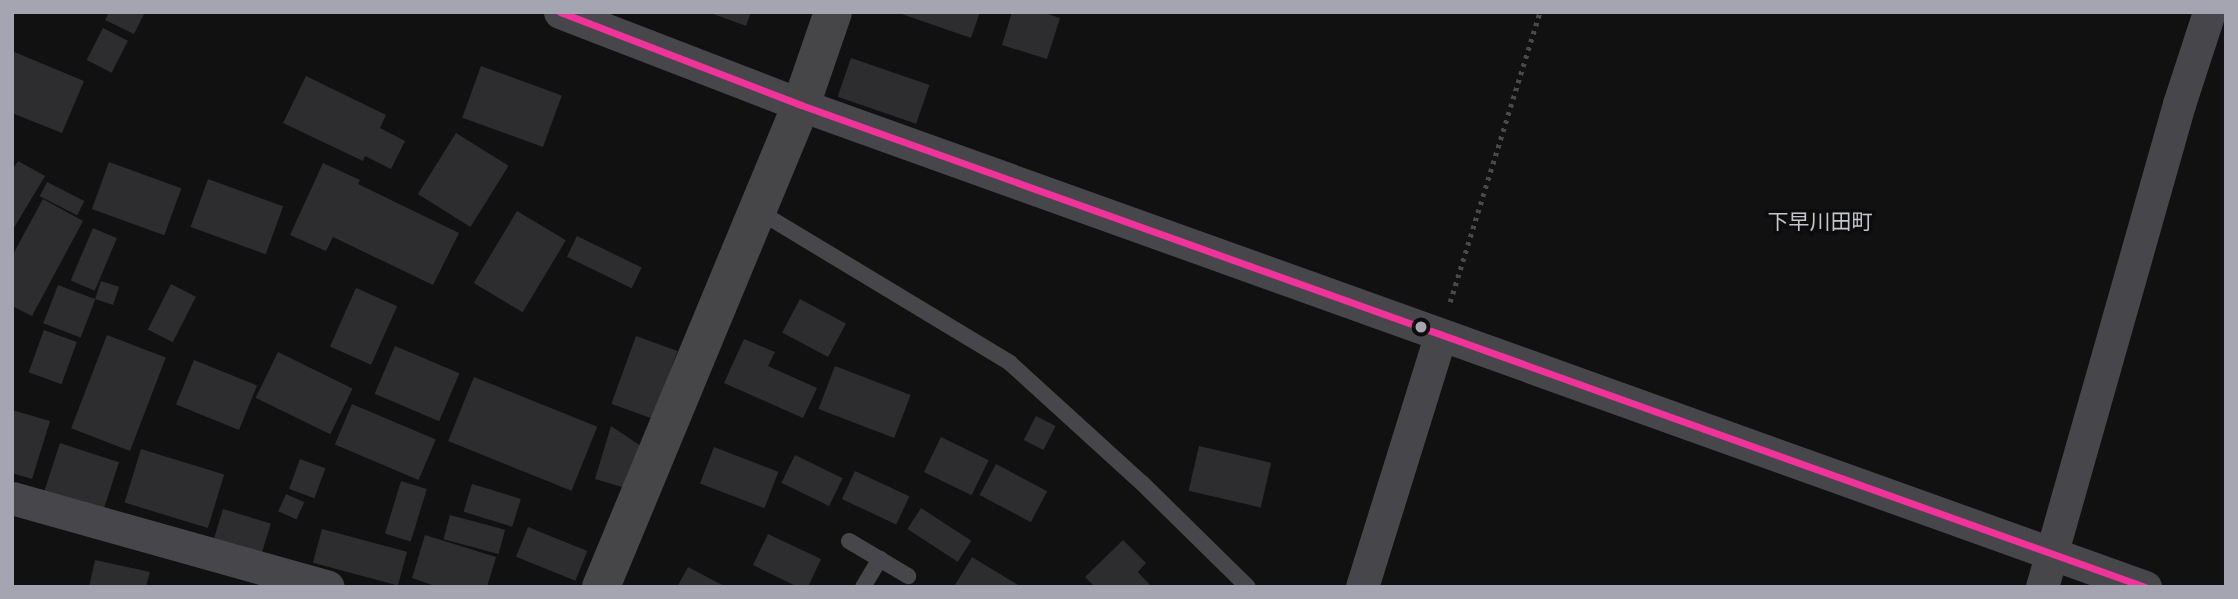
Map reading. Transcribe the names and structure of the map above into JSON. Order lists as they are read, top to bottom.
{
  "districts": ["下早川田町"]
}
